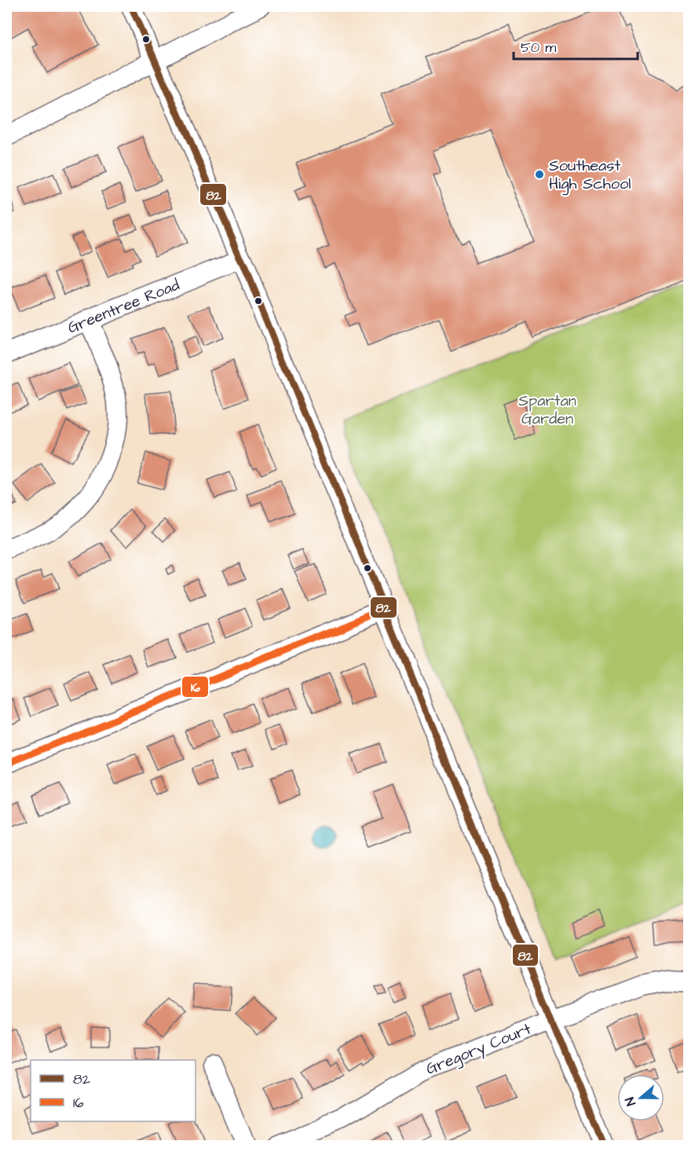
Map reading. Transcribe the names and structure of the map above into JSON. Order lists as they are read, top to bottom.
{
  "streets": {
    "street": ["Greentree Road", "Gregory Court"]
  },
  "parks": ["Spartan Garden"],
  "places": ["Southeast High School"],
  "lines": ["transit line 82", "transit line 16"],
  "legend": ["82", "16"],
  "scale_bar": "50 m",
  "north": "left"
}
